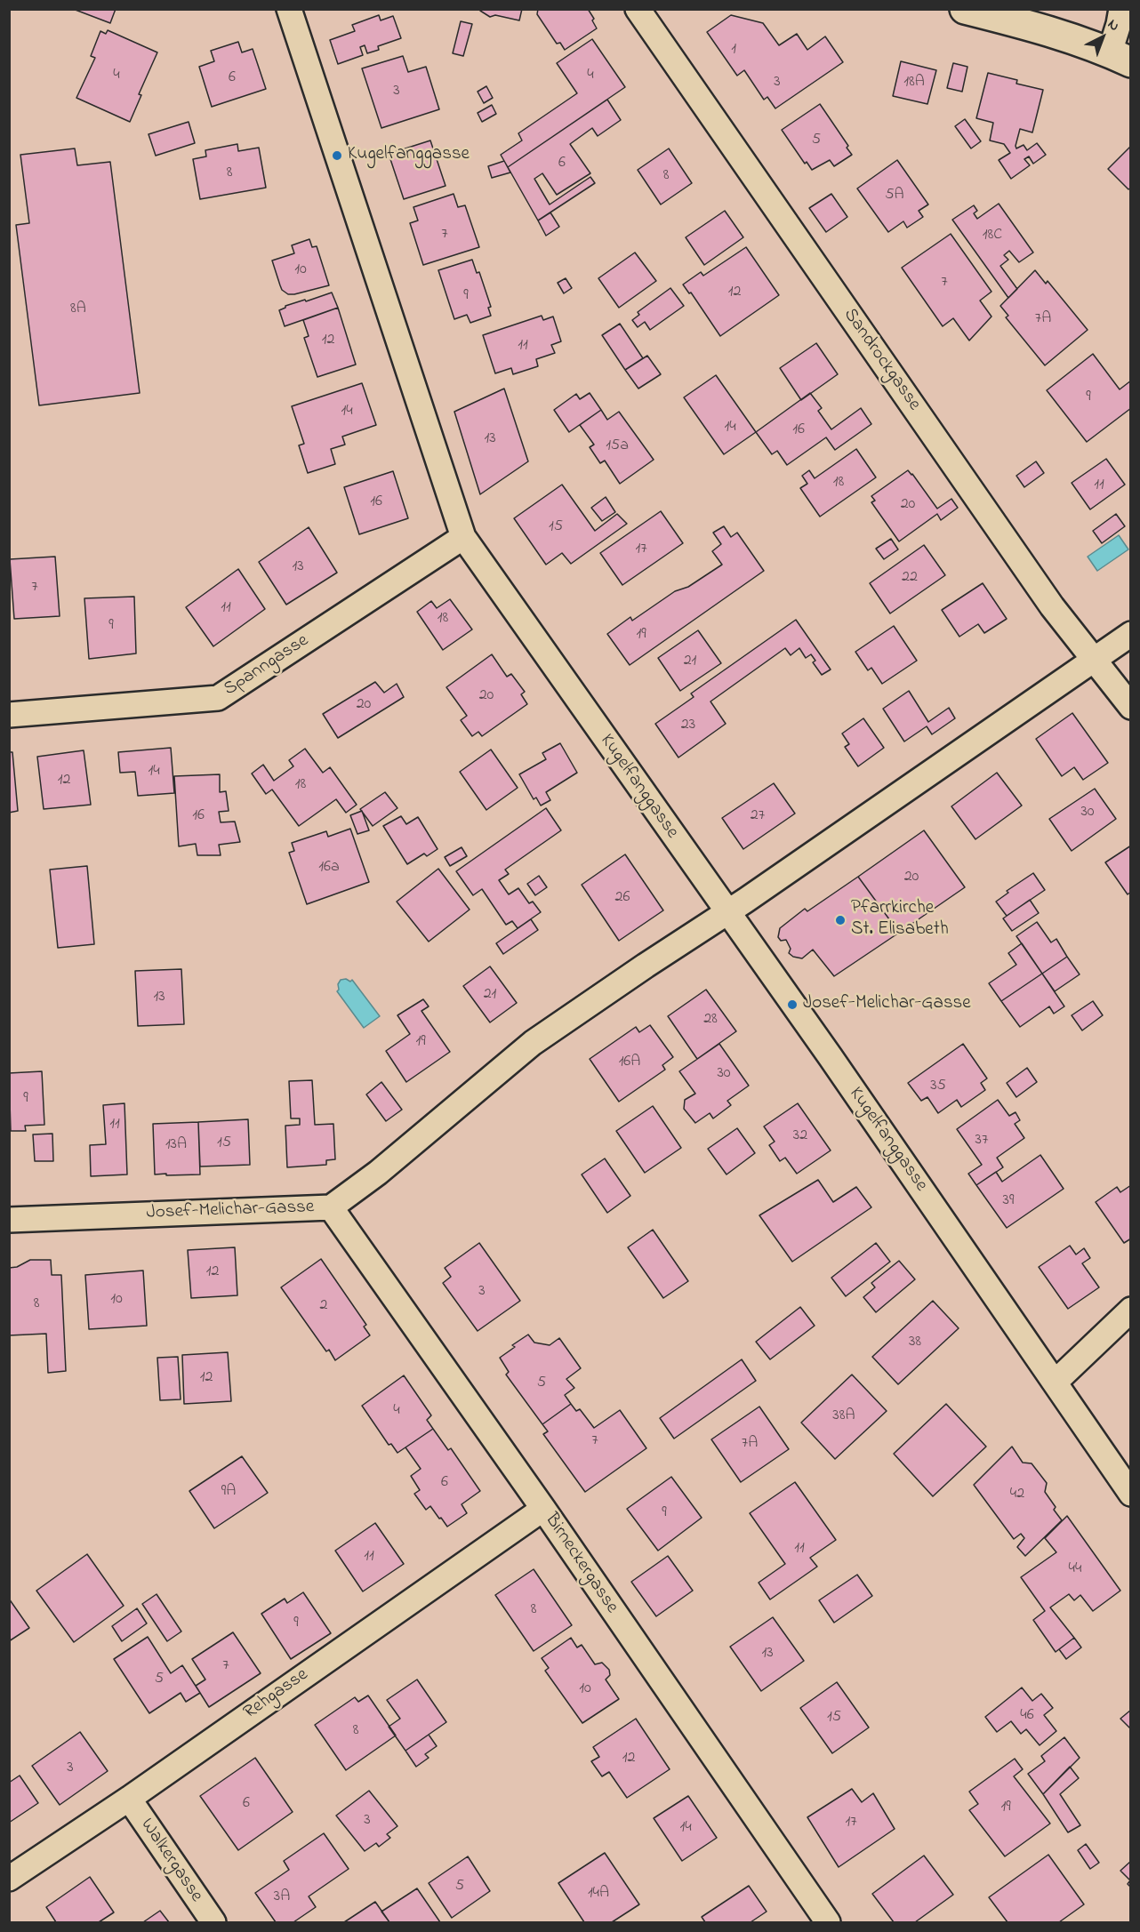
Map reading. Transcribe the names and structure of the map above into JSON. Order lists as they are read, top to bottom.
{
  "streets": {
    "street": [
      "Sandrockgasse",
      "Spanngasse",
      "Kugelfanggasse",
      "Josef-Melichar-Gasse",
      "Birneckergasse",
      "Rehgasse",
      "Walkergasse"
    ]
  },
  "crossings": [
    ["Sandrockgasse", "Josef-Melichar-Gasse"],
    ["Spanngasse", "Kugelfanggasse"],
    ["Kugelfanggasse", "Josef-Melichar-Gasse"],
    ["Josef-Melichar-Gasse", "Birneckergasse"],
    ["Birneckergasse", "Rehgasse"],
    ["Rehgasse", "Walkergasse"]
  ],
  "places": ["Kugelfanggasse", "Pfarrkirche St. Elisabeth", "Josef-Melichar-Gasse"],
  "house_numbers": [
    "1",
    "4",
    "4",
    "6",
    "3",
    "18A",
    "3",
    "5",
    "6",
    "8",
    "8",
    "5A",
    "7",
    "18C",
    "10",
    "7",
    "12",
    "9",
    "8A",
    "7A",
    "12",
    "11",
    "9",
    "14",
    "14",
    "16",
    "13",
    "15a",
    "18",
    "11",
    "16",
    "20",
    "15",
    "17",
    "13",
    "22",
    "7",
    "11",
    "18",
    "9",
    "19",
    "21",
    "20",
    "20",
    "23",
    "14",
    "12",
    "18",
    "30",
    "16",
    "27",
    "16a",
    "20",
    "26",
    "21",
    "13",
    "28",
    "19",
    "16A",
    "30",
    "35",
    "9",
    "11",
    "32",
    "37",
    "15",
    "13A",
    "39",
    "12",
    "3",
    "10",
    "8",
    "2",
    "38",
    "12",
    "5",
    "4",
    "38A",
    "7",
    "7A",
    "6",
    "9A",
    "42",
    "9",
    "11",
    "11",
    "44",
    "8",
    "9",
    "13",
    "7",
    "5",
    "10",
    "46",
    "15",
    "8",
    "12",
    "3",
    "6",
    "19",
    "3",
    "17",
    "14",
    "5",
    "14A",
    "3A"
  ],
  "north": "top right"
}
